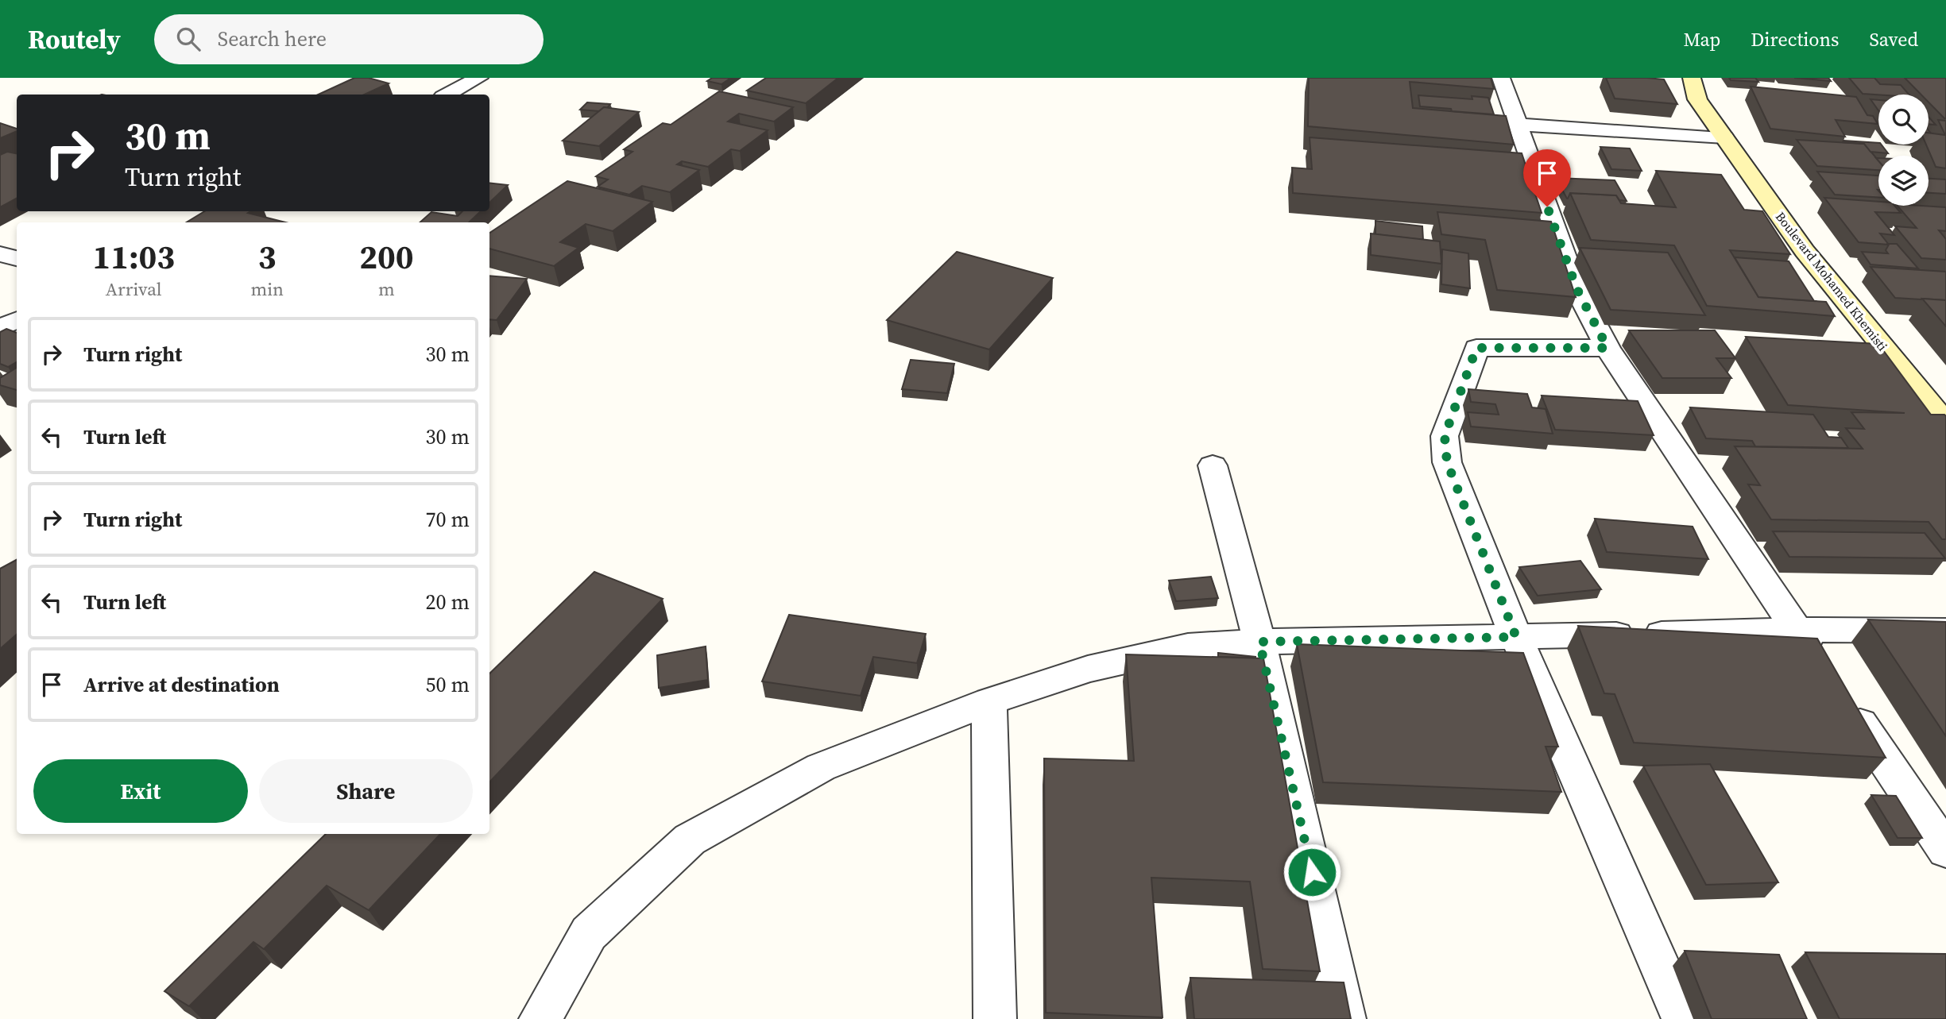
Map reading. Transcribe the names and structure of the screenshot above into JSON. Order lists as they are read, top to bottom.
{
  "streets": {
    "main road": ["Boulevard Mohamed Khemisti"]
  },
  "page": {
    "header": "Routely",
    "search": "Search here",
    "nav": ["Map", "Directions", "Saved"],
    "turn": ["30 m", "Turn right"],
    "eta": [
      "11:03",
      "Arrival",
      "3",
      "min",
      "200",
      "m"
    ],
    "list": [
      {
        "name": "Turn right",
        "value": "30 m"
      },
      {
        "name": "Turn left",
        "value": "30 m"
      },
      {
        "name": "Turn right",
        "value": "70 m"
      },
      {
        "name": "Turn left",
        "value": "20 m"
      },
      {
        "name": "Arrive at destination",
        "value": "50 m"
      }
    ],
    "buttons": ["Exit", "Share"]
  }
}
